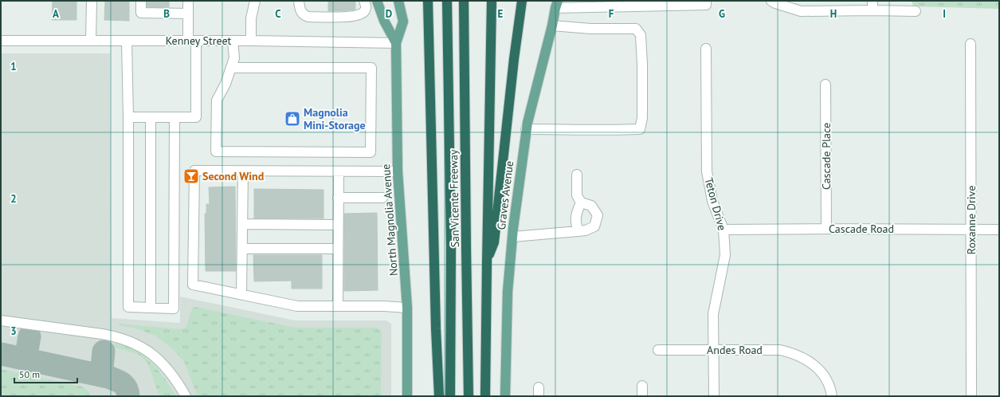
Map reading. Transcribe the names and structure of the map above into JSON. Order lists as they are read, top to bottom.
{
  "streets": {
    "highway": ["San Vicente Freeway"],
    "main road": ["Graves Avenue", "North Magnolia Avenue"],
    "street": [
      "Kenney Street",
      "Cascade Place",
      "Teton Drive",
      "Roxanne Drive",
      "Cascade Road",
      "Andes Road"
    ]
  },
  "crossings": [
    ["Kenney Street", "North Magnolia Avenue"],
    ["Cascade Place", "Cascade Road"],
    ["Teton Drive", "Cascade Road"],
    ["Teton Drive", "Andes Road"],
    ["Roxanne Drive", "Cascade Road"]
  ],
  "places": {
    "shop": ["Magnolia Mini-Storage"],
    "bar": ["Second Wind"]
  },
  "scale_bar": "50 m",
  "grid": {
    "columns": [
      "A",
      "B",
      "C",
      "D",
      "E",
      "F",
      "G",
      "H",
      "I"
    ],
    "rows": ["1", "2", "3"]
  }
}
